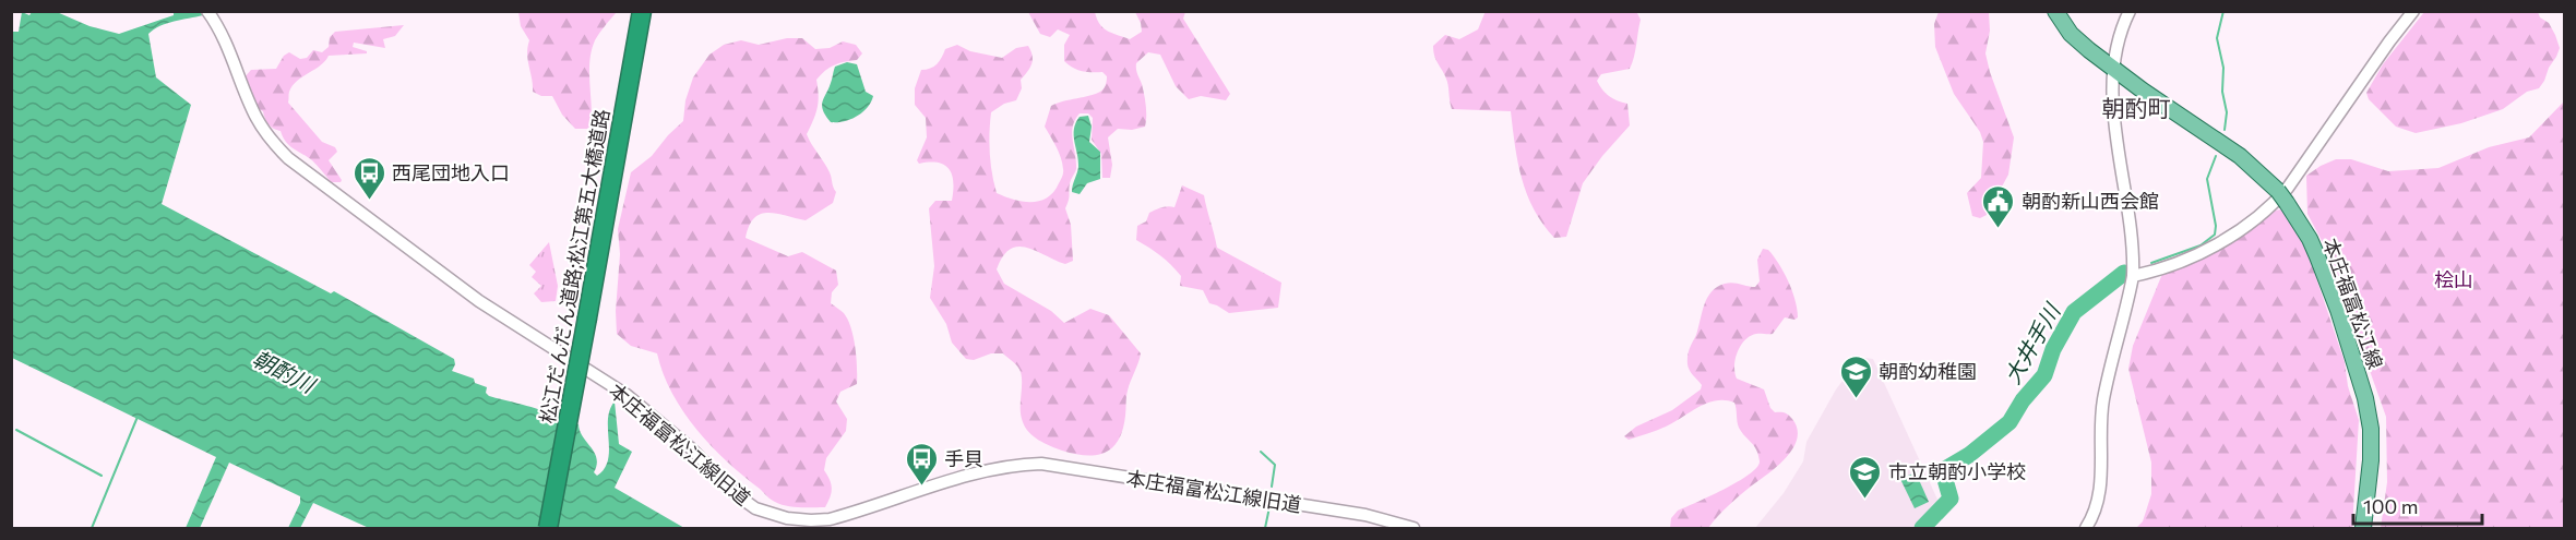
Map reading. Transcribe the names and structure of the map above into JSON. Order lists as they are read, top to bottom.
{
  "streets": {
    "highway": ["松江だんだん道路;松江第五大橋道路"],
    "main road": ["本庄福富松江線"],
    "street": ["本庄福富松江線旧道"]
  },
  "districts": ["朝酌町"],
  "water": ["大井手川", "朝酌川"],
  "parks": ["桧山"],
  "places": {
    "bus stop": ["西尾団地入口", "手貝"],
    "public building": ["朝酌新山西会館"],
    "school or university": ["朝酌幼稚園", "市立朝酌小学校"]
  },
  "scale_bar": "100 m"
}
